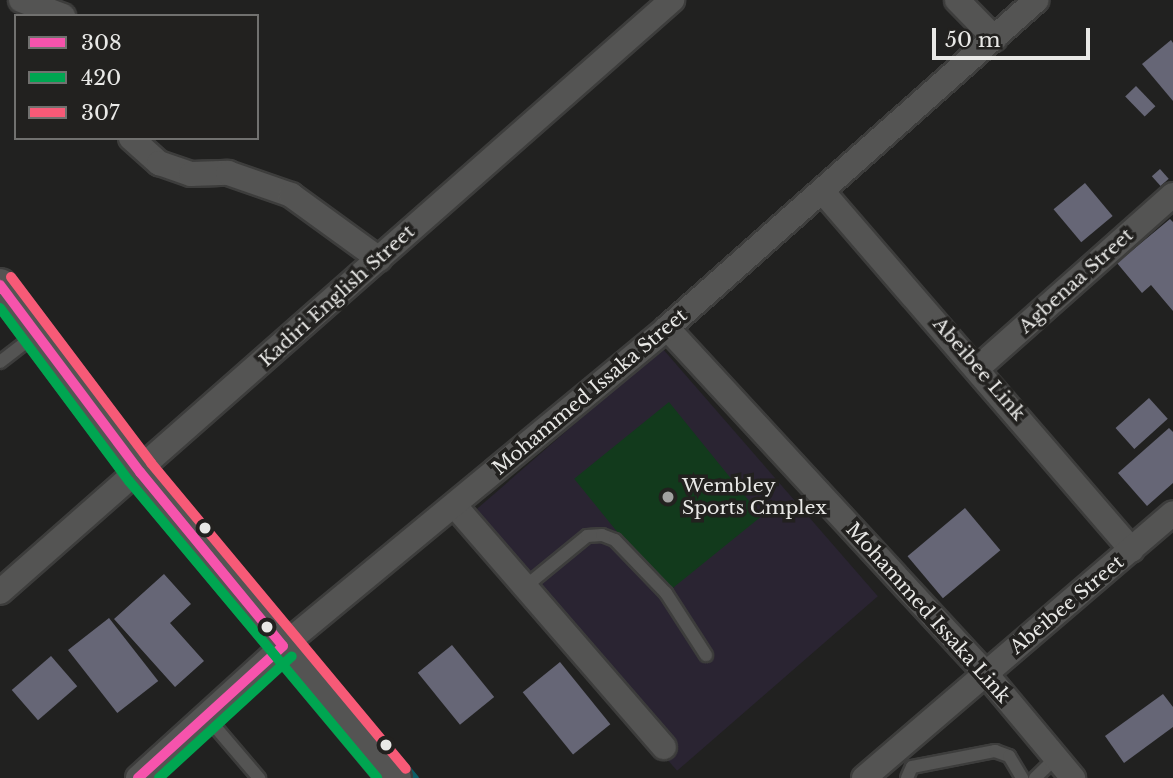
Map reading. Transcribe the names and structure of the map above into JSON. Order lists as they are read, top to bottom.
{
  "streets": {
    "street": [
      "Agbenaa Street",
      "Kadiri English Street",
      "Abeibee Link",
      "Mohammed Issaka Street",
      "Abeibee Street",
      "Mohammed Issaka Link"
    ]
  },
  "crossings": [
    ["Agbenaa Street", "Abeibee Link"],
    ["Abeibee Link", "Mohammed Issaka Street"],
    ["Abeibee Link", "Abeibee Street"],
    ["Mohammed Issaka Street", "Mohammed Issaka Link"],
    ["Abeibee Street", "Mohammed Issaka Link"]
  ],
  "places": ["Wembley Sports Cmplex"],
  "lines": ["transit line 307", "transit line 308", "transit line 420"],
  "legend": ["308", "420", "307"],
  "scale_bar": "50 m"
}
